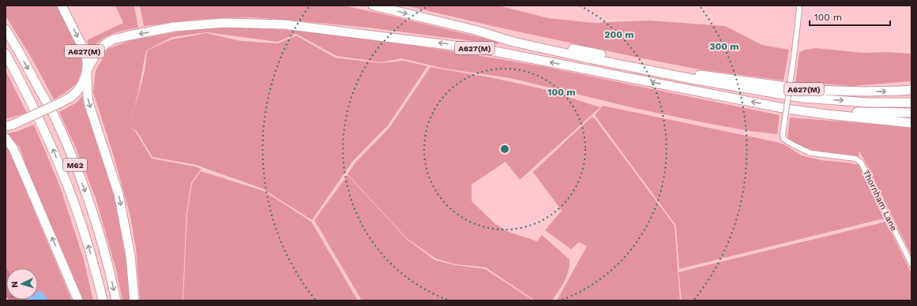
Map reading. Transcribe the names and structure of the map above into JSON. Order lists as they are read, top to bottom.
{
  "streets": {
    "highway": ["A627(M)", "M62"],
    "street": ["Thornham Lane"]
  },
  "scale_bar": "100 m",
  "north": "left",
  "rings": ["200 m", "300 m", "100 m"]
}
